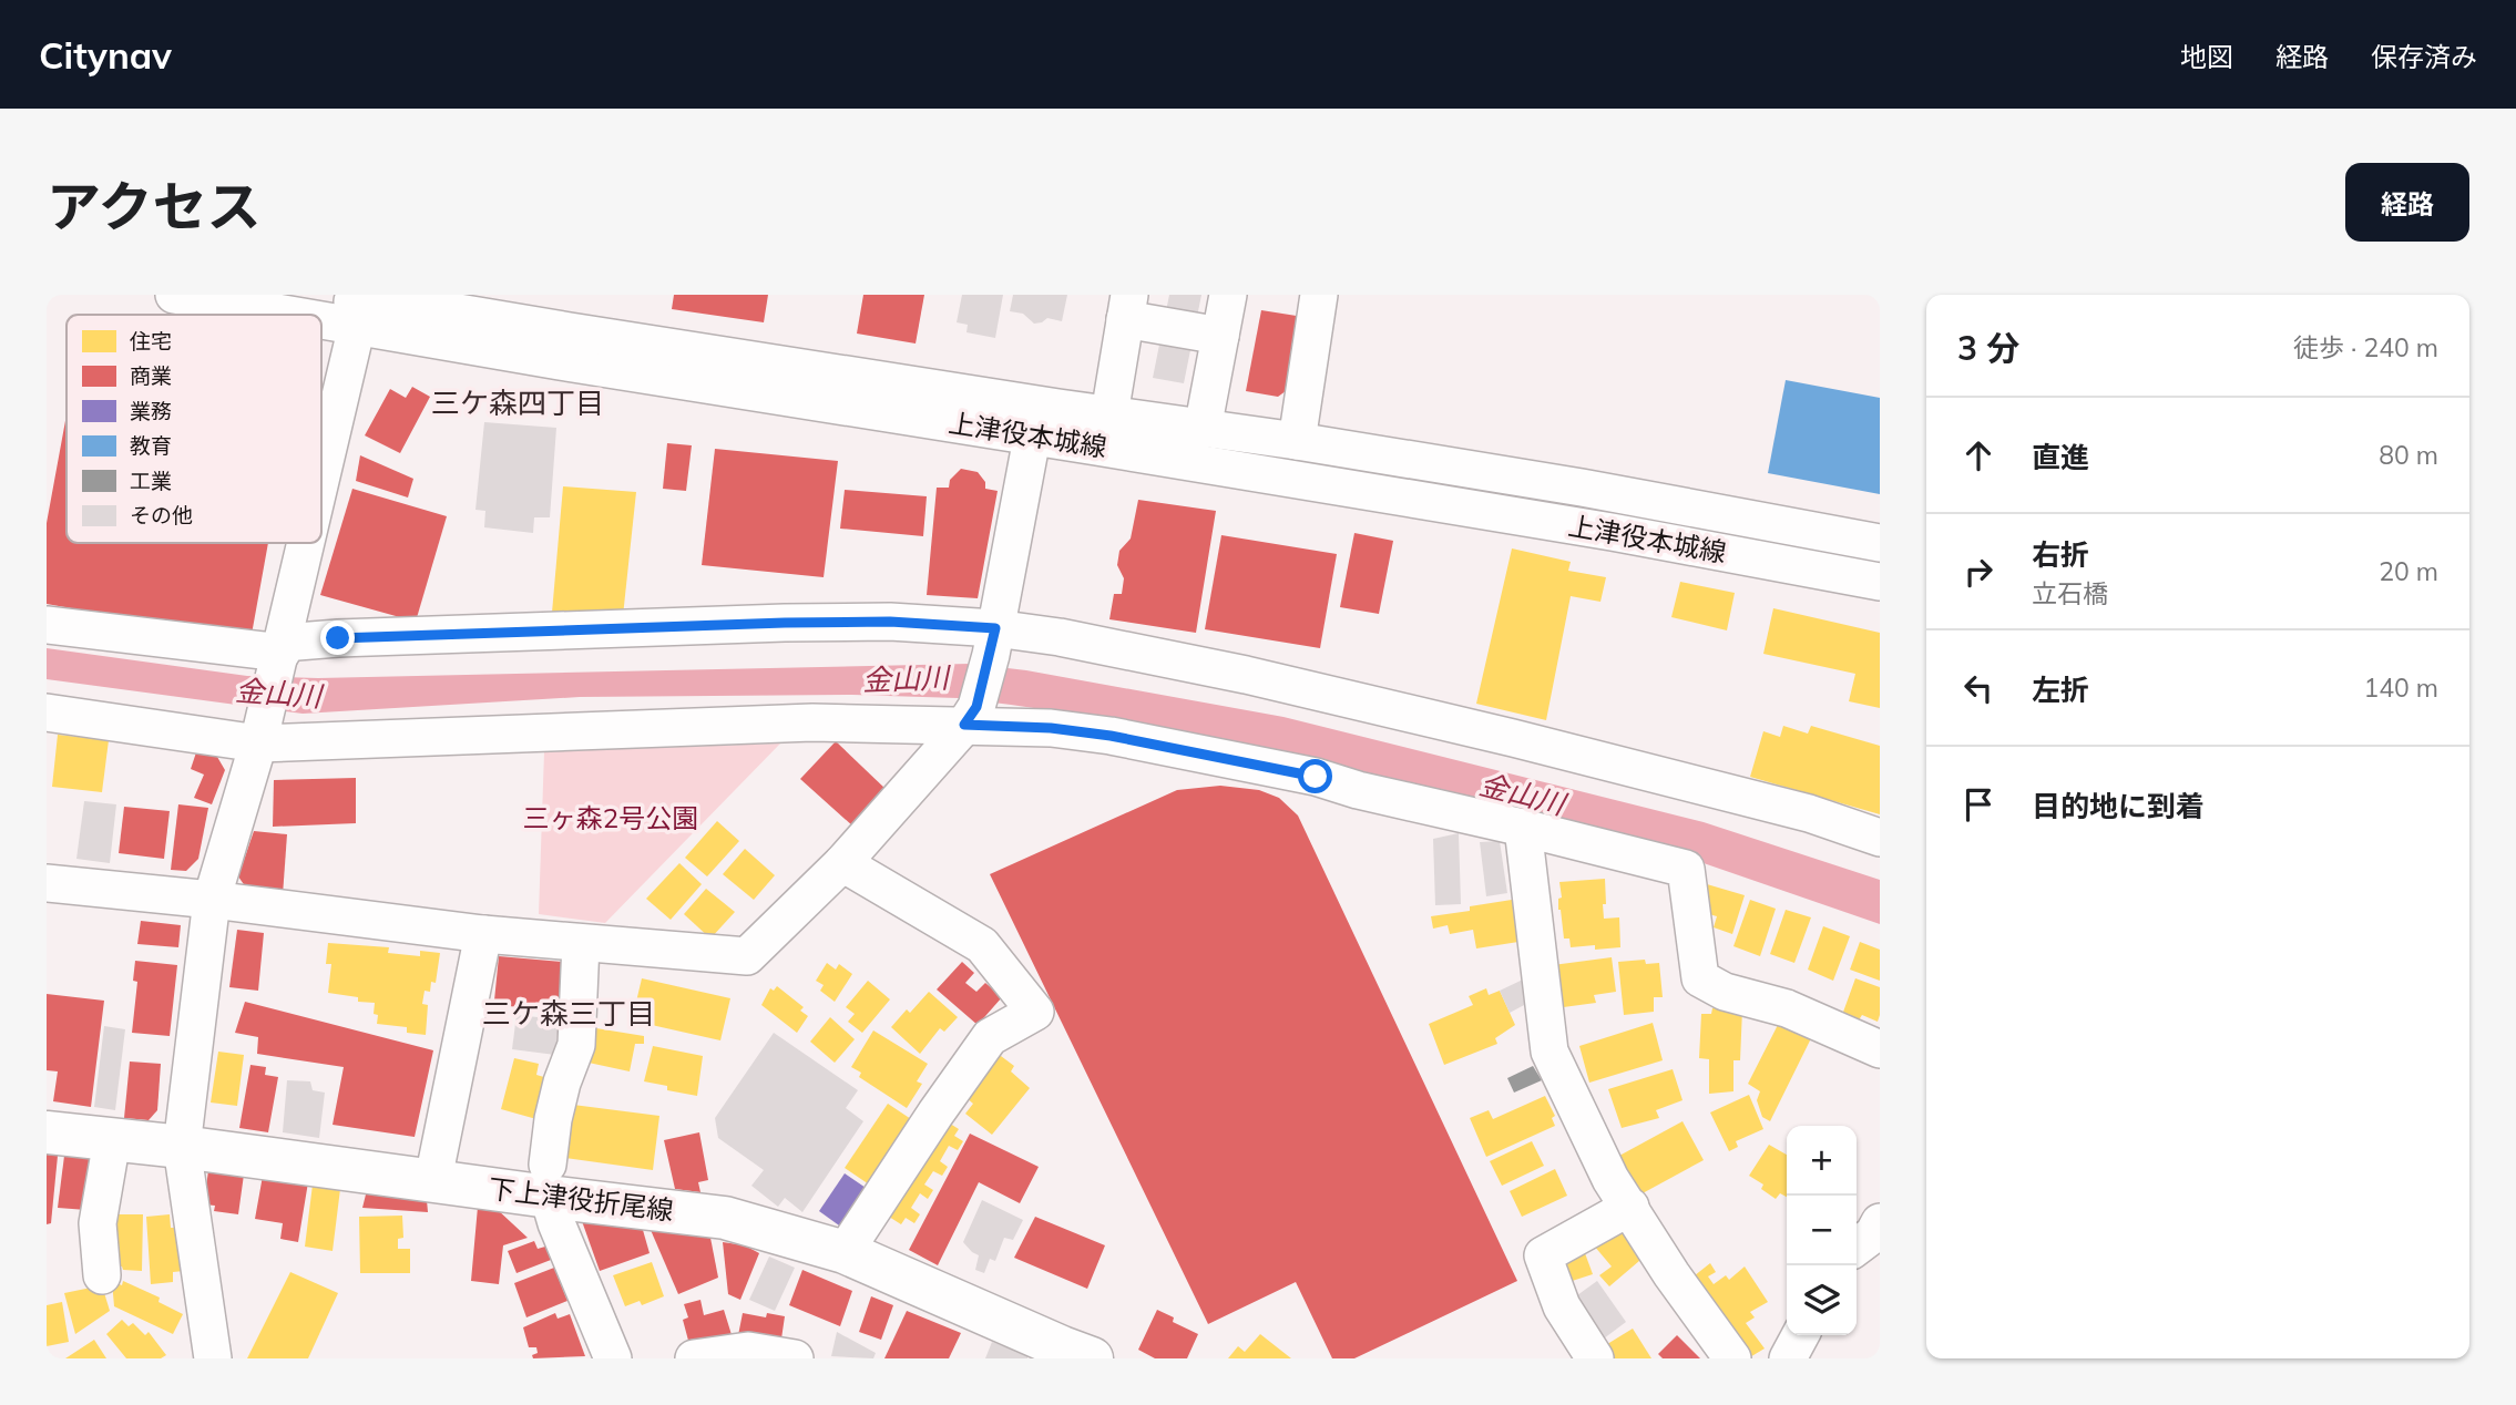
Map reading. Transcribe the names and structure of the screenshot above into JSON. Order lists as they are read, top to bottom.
{
  "streets": {
    "main road": ["下上津役折尾線"],
    "street": ["上津役本城線"]
  },
  "districts": ["三ケ森四丁目", "三ケ森三丁目"],
  "water": ["金山川"],
  "parks": ["三ヶ森2号公園"],
  "legend": [
    "住宅",
    "商業",
    "業務",
    "教育",
    "工業",
    "その他"
  ],
  "page": {
    "header": "Citynav",
    "nav": ["地図", "経路", "保存済み"],
    "title": "アクセス",
    "buttons": "経路",
    "heading": ["3 分", "徒歩 · 240 m"],
    "list": [
      ["直進", "80 m"],
      ["右折", "立石橋", "20 m"],
      ["左折", "140 m"],
      "目的地に到着"
    ],
    "map_buttons": ["+", "−"]
  }
}
